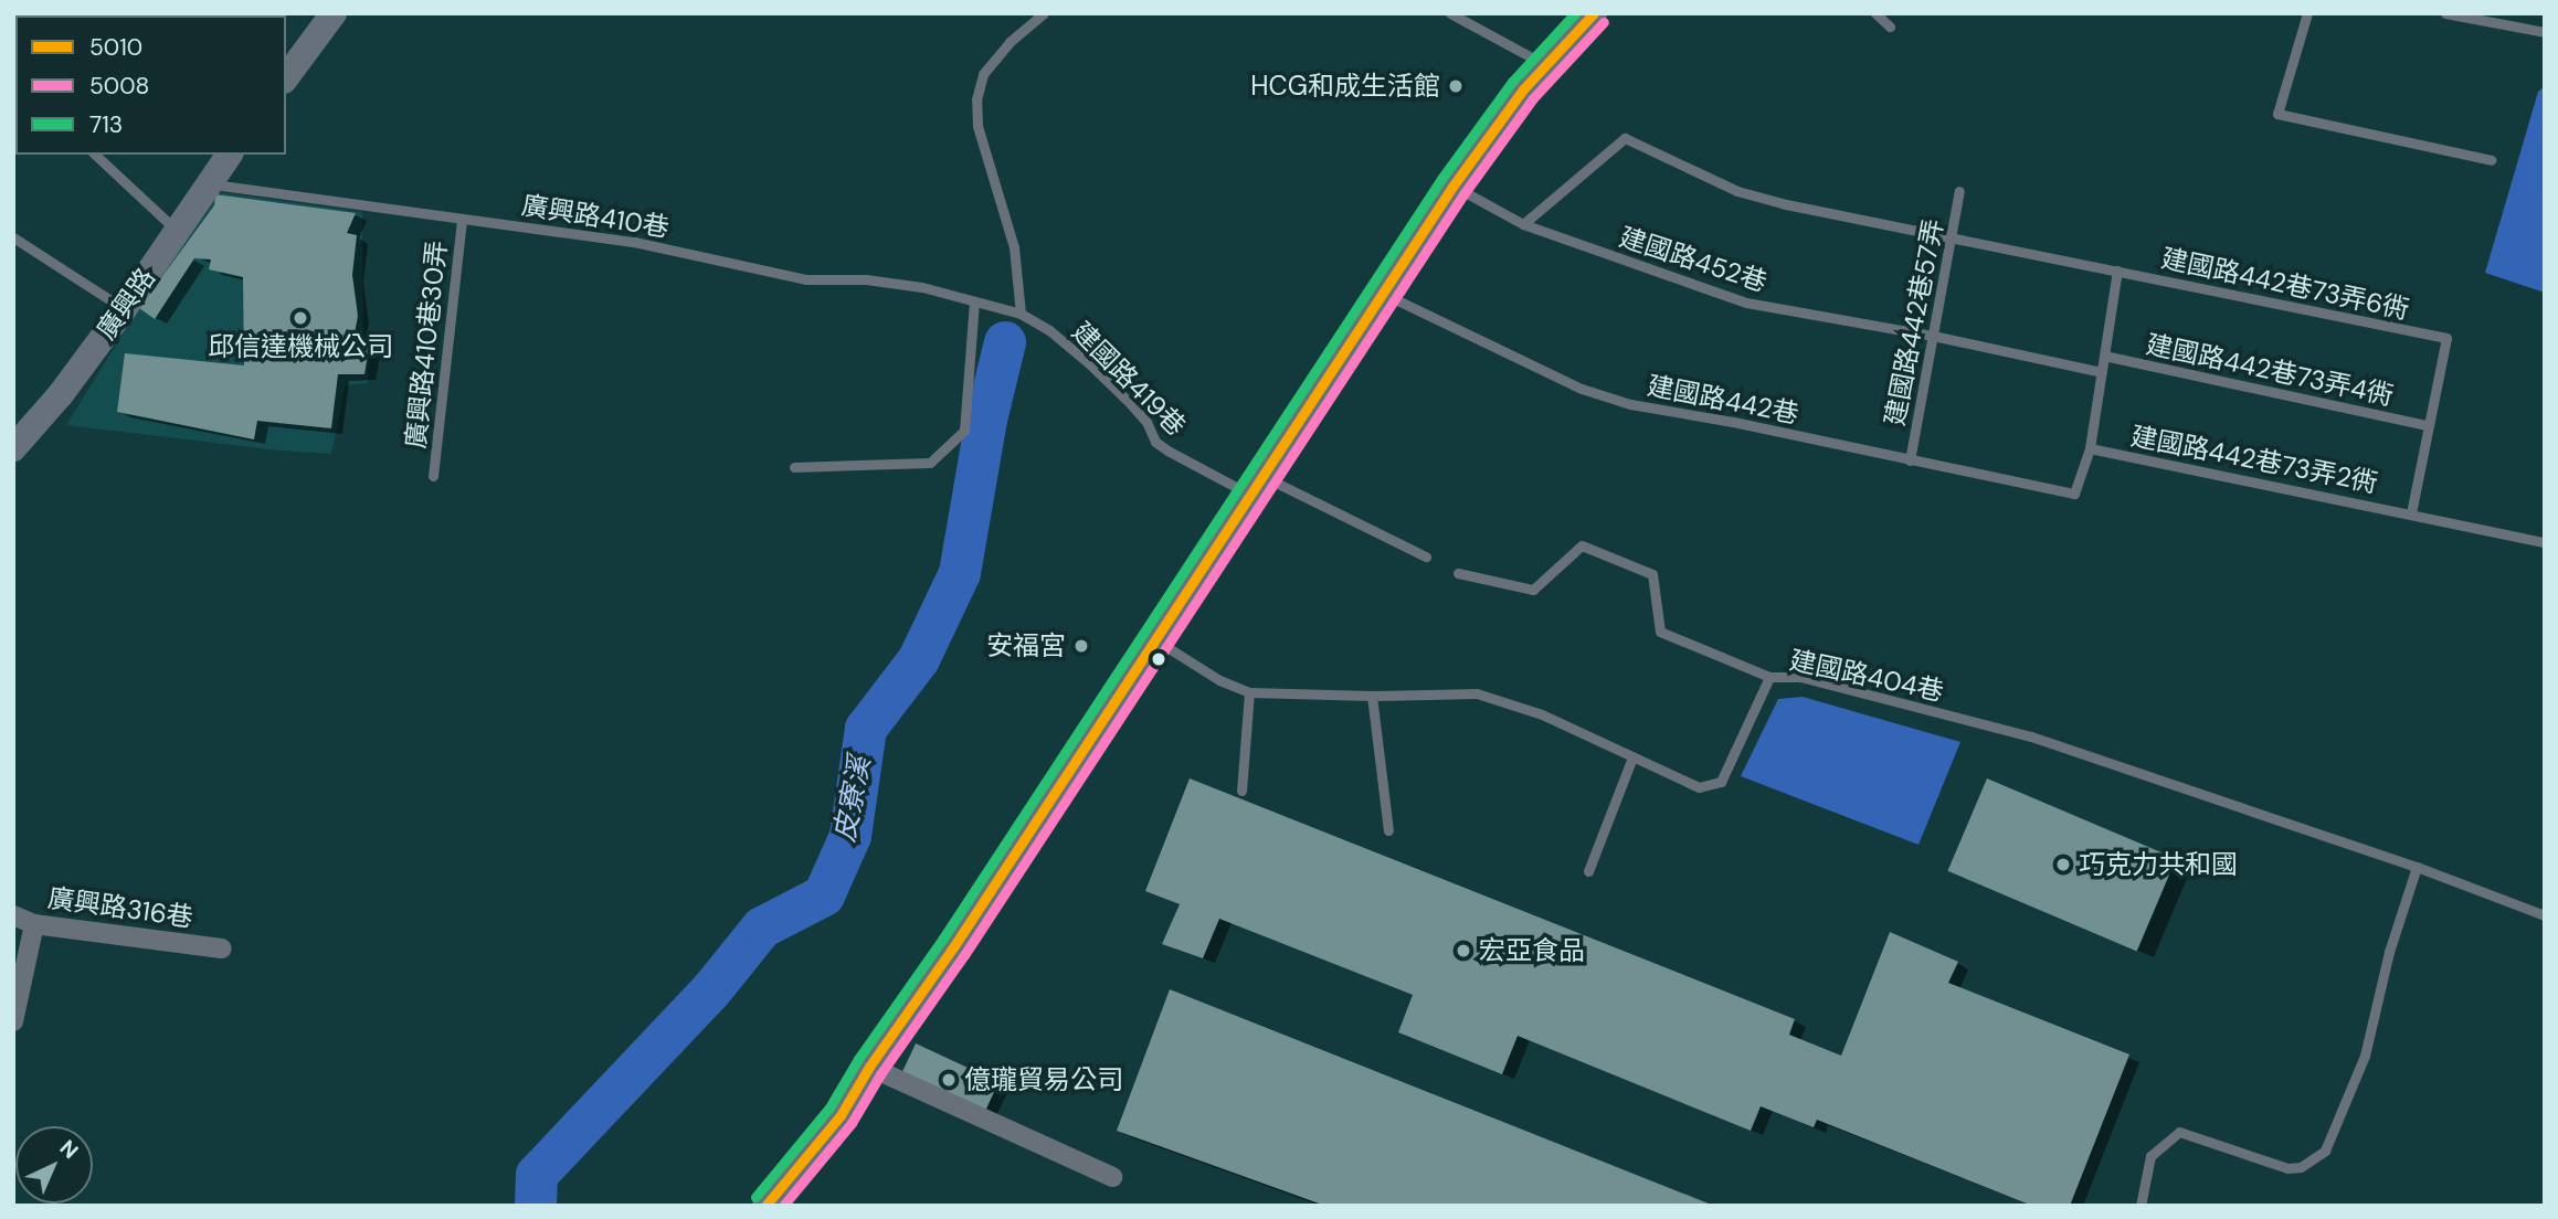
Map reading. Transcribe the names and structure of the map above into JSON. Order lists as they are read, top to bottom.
{
  "streets": {
    "street": ["廣興路", "廣興路316巷"],
    "lane": [
      "廣興路410巷",
      "建國路452巷",
      "建國路442巷73弄6衖",
      "建國路442巷57弄",
      "廣興路410巷30弄",
      "建國路442巷73弄4衖",
      "建國路419巷",
      "建國路442巷",
      "建國路442巷73弄2衖",
      "建國路404巷"
    ]
  },
  "crossings": [
    ["廣興路410巷", "廣興路"],
    ["廣興路410巷", "廣興路410巷30弄"],
    ["廣興路410巷", "建國路419巷"],
    ["建國路452巷", "建國路442巷73弄6衖"],
    ["建國路452巷", "建國路442巷57弄"],
    ["建國路442巷73弄6衖", "建國路442巷57弄"],
    ["建國路442巷73弄6衖", "建國路442巷73弄2衖"],
    ["建國路442巷57弄", "建國路442巷"],
    ["建國路442巷73弄4衖", "建國路442巷73弄2衖"],
    ["建國路442巷", "建國路442巷73弄2衖"]
  ],
  "water": ["皮寮溪"],
  "places": [
    "HCG和成生活館",
    "邱信達機械公司",
    "安福宮",
    "巧克力共和國",
    "宏亞食品",
    "億瓏貿易公司"
  ],
  "lines": ["transit line 5010", "transit line 713", "transit line 5008"],
  "legend": ["5010", "5008", "713"],
  "north": "top right"
}
